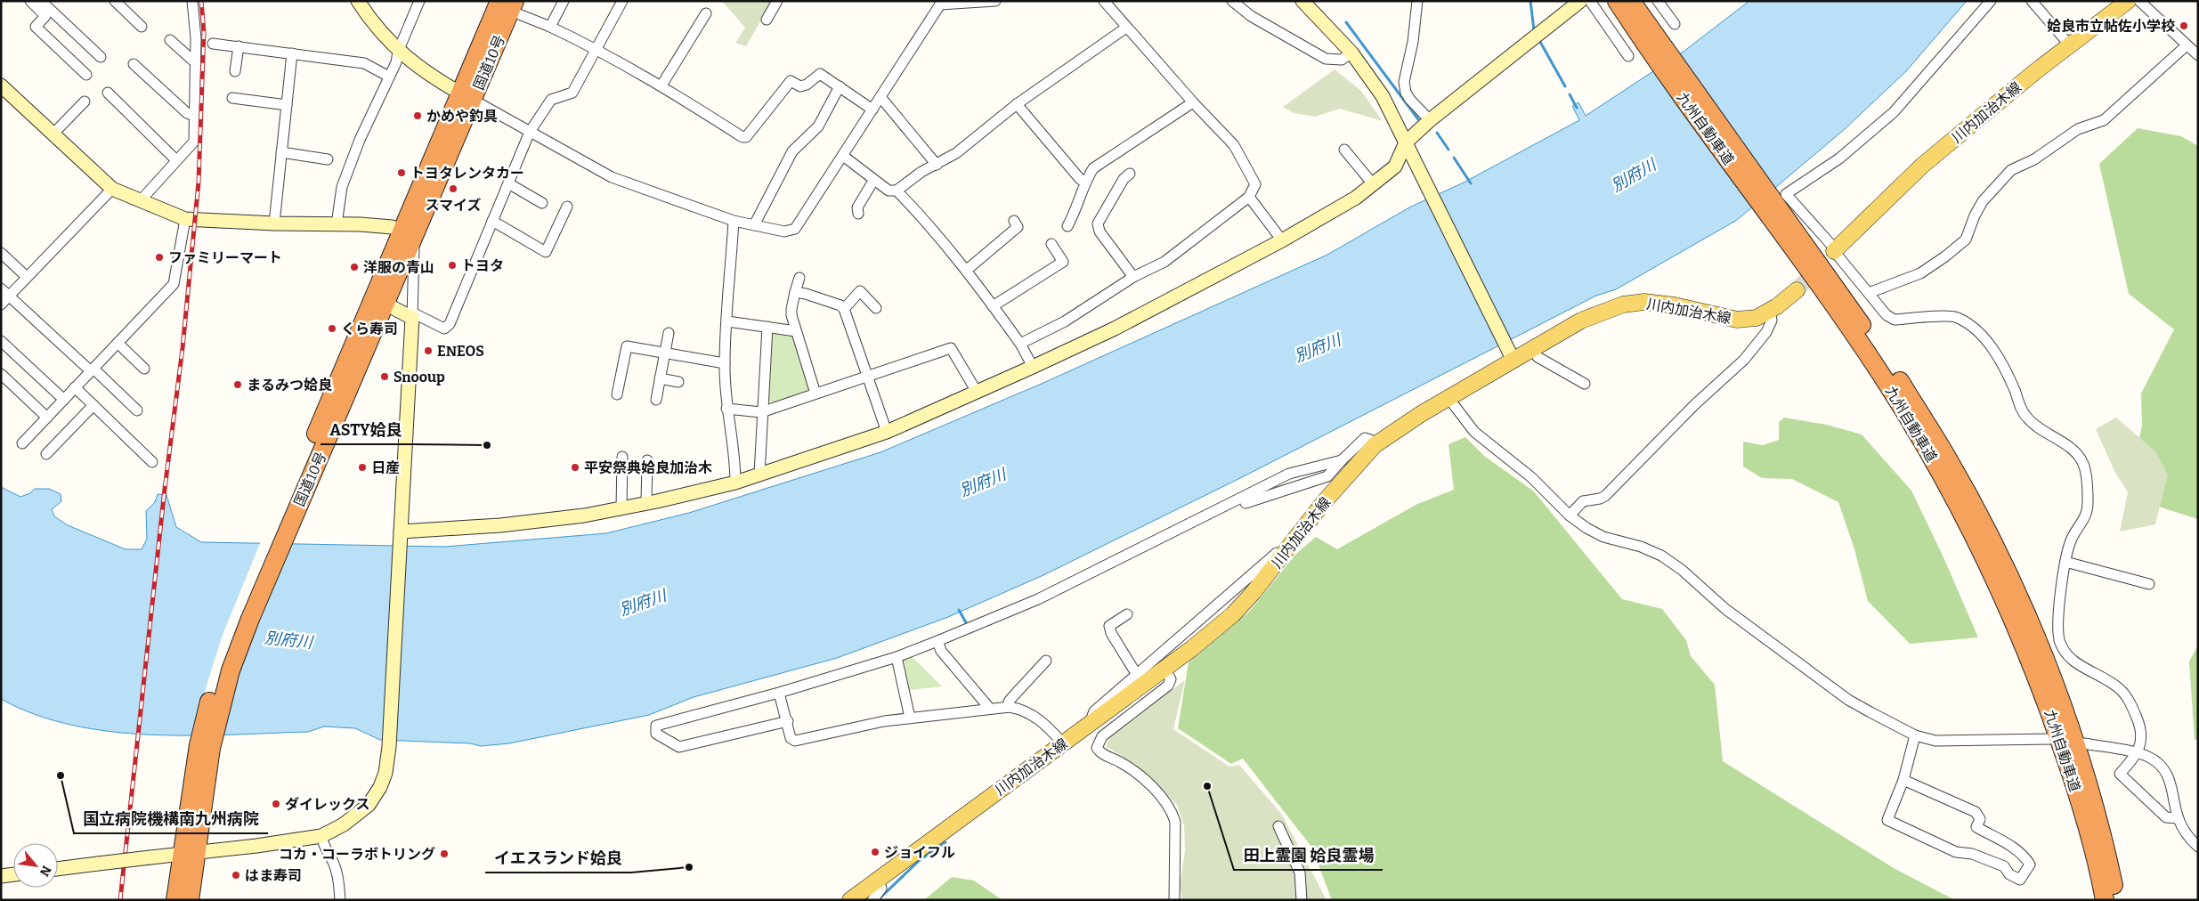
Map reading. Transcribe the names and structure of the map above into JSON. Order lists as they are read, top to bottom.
{
  "streets": {
    "highway": ["国道10号", "九州自動車道"],
    "main road": ["川内加治木線"]
  },
  "water": ["別府川"],
  "places": [
    "姶良市立帖佐小学校",
    "かめや釣具",
    "トヨタレンタカー",
    "スマイズ",
    "ファミリーマート",
    "トヨタ",
    "洋服の青山",
    "くら寿司",
    "ENEOS",
    "Snooup",
    "まるみつ姶良",
    "ASTY姶良",
    "日産",
    "平安祭典姶良加治木",
    "国立病院機構南九州病院",
    "田上霊園 姶良霊場",
    "ダイレックス",
    "ジョイフル",
    "コカ・コーラボトリング",
    "イエスランド姶良",
    "はま寿司"
  ],
  "north": "bottom right"
}
